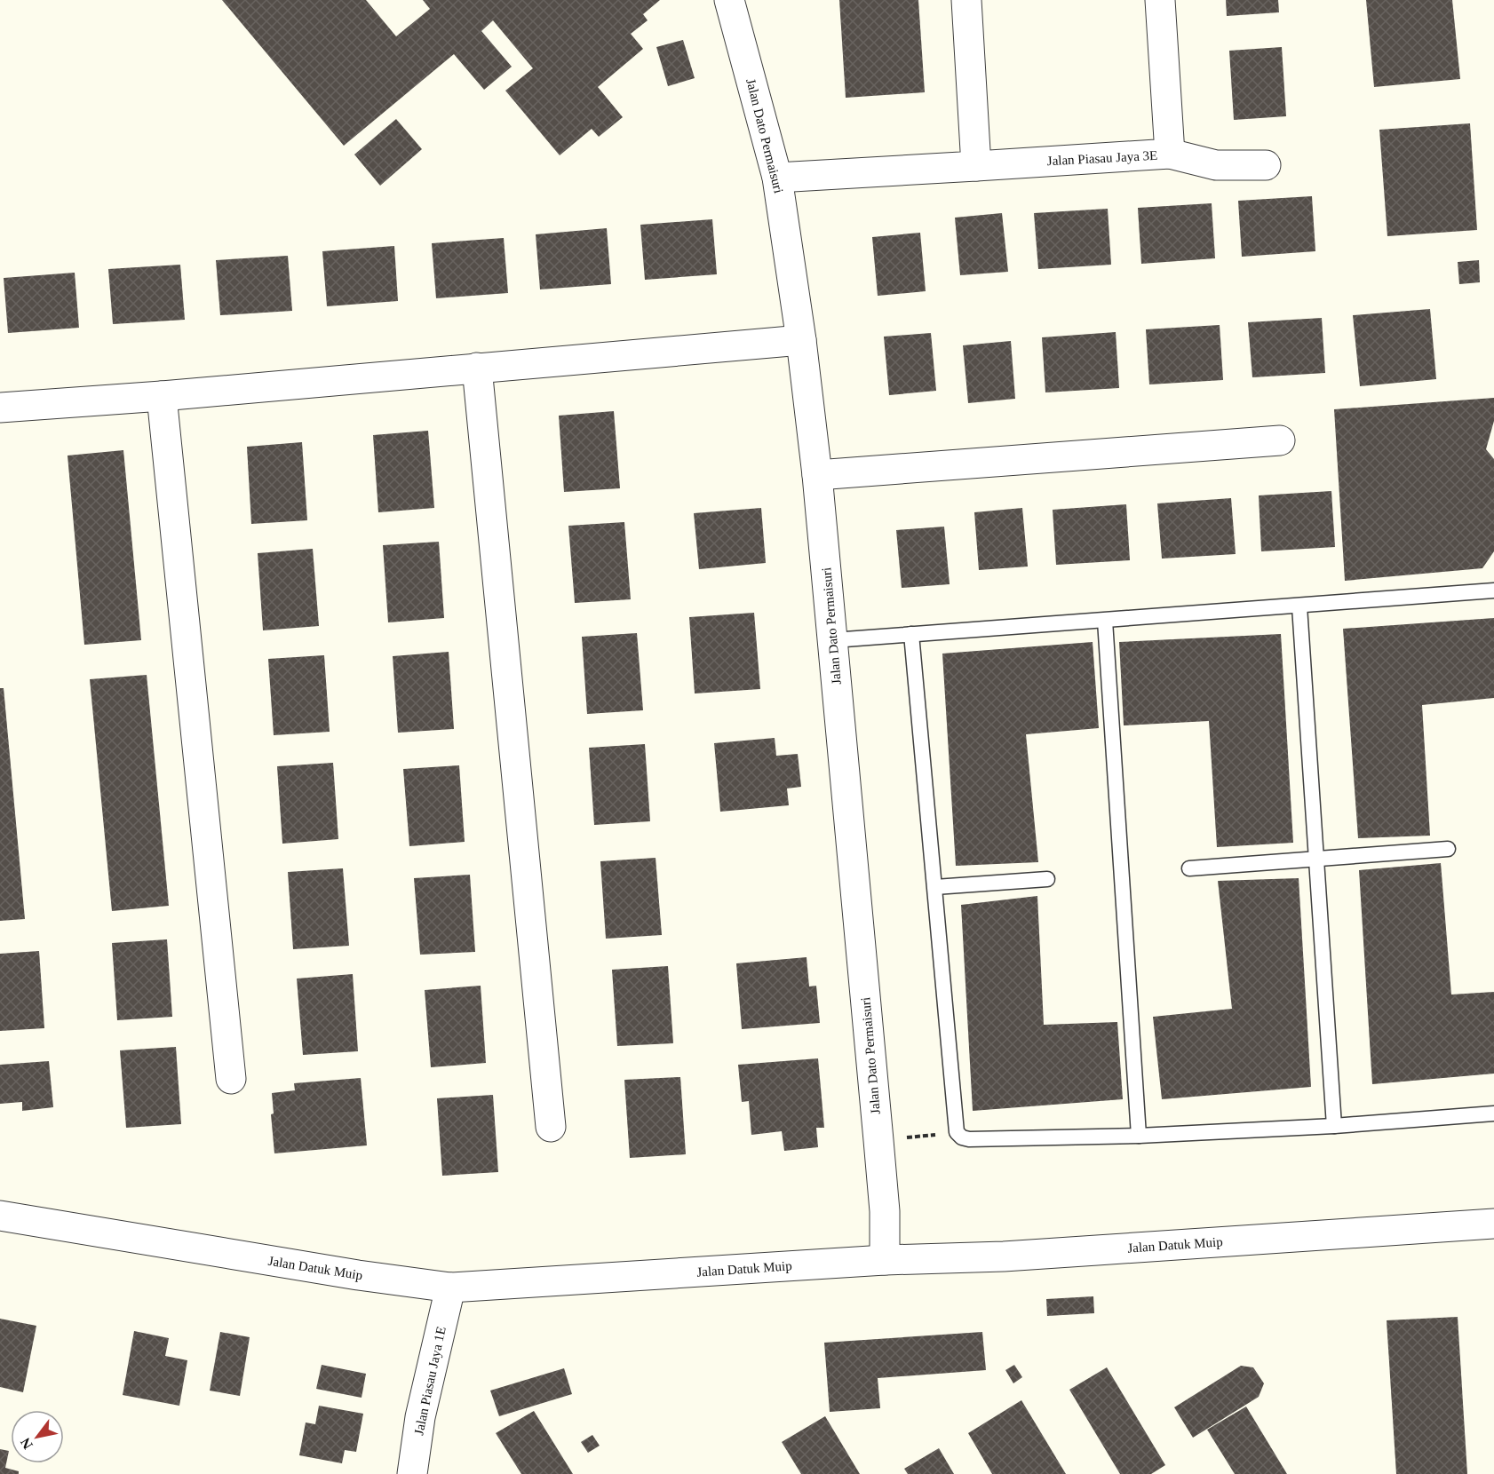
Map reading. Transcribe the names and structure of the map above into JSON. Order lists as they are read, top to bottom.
{
  "streets": {
    "street": [
      "Jalan Dato Permaisuri",
      "Jalan Piasau Jaya 3E",
      "Jalan Datuk Muip",
      "Jalan Piasau Jaya 1E"
    ]
  },
  "crossings": [
    ["Jalan Dato Permaisuri", "Jalan Piasau Jaya 3E"],
    ["Jalan Dato Permaisuri", "Jalan Datuk Muip"],
    ["Jalan Datuk Muip", "Jalan Piasau Jaya 1E"]
  ],
  "north": "bottom left"
}
